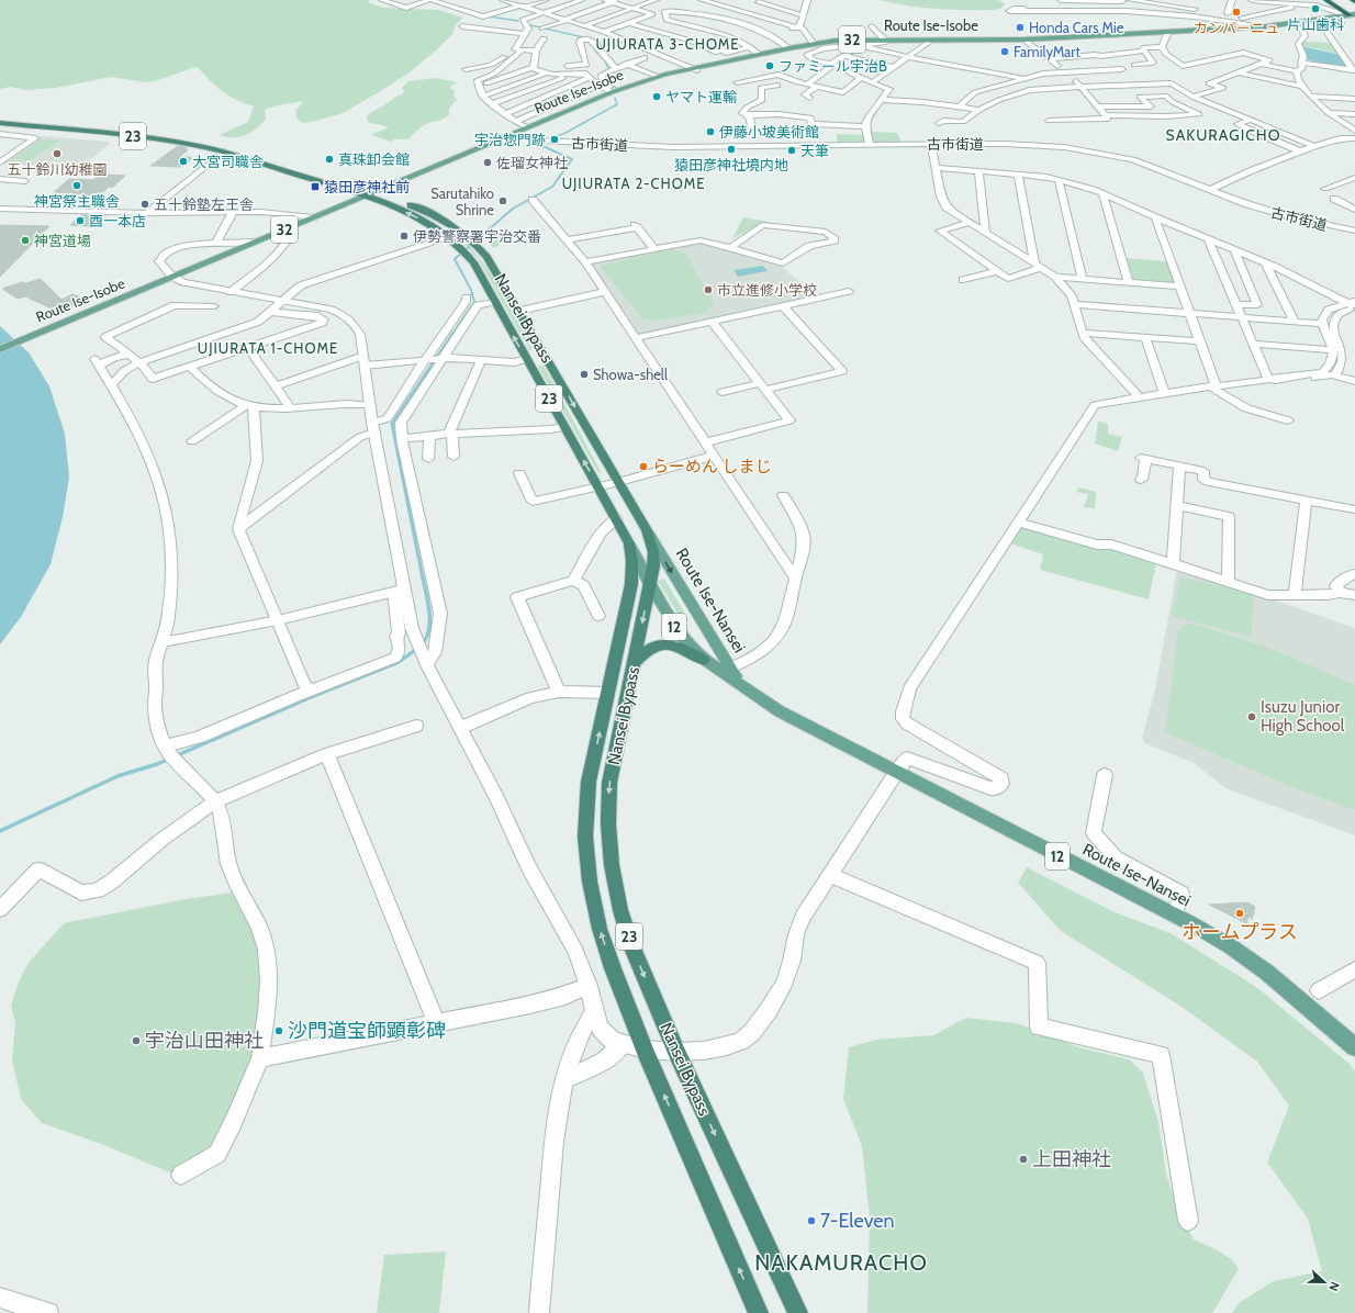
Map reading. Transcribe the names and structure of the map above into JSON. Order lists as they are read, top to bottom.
{
  "streets": {
    "highway": ["23", "Nansei Bypass"],
    "main road": [
      "Route Ise-Isobe",
      "32",
      "Route Ise-Nansei",
      "12"
    ],
    "street": ["古市街道"]
  },
  "crossings": [
    ["Route Ise-Isobe", "23"],
    ["Route Ise-Isobe", "古市街道"],
    ["Route Ise-Isobe", "Nansei Bypass"],
    ["23", "Nansei Bypass"],
    ["Nansei Bypass", "Route Ise-Nansei"]
  ],
  "districts": [
    "UJIURATA 3-CHOME",
    "SAKURAGICHO",
    "UJIURATA 2-CHOME",
    "UJIURATA 1-CHOME",
    "NAKAMURACHO"
  ],
  "places": {
    "other": [
      "片山歯科",
      "カンパーニュ",
      "Honda Cars Mie",
      "FamilyMart",
      "ファミール宇治B",
      "ヤマト運輸",
      "伊藤小坡美術館",
      "宇治惣門跡",
      "猿田彦神社境内地",
      "天筆",
      "五十鈴川幼稚園",
      "真珠卸会館",
      "大宮司職舎",
      "佐瑠女神社",
      "神宮祭主職舎",
      "Sarutahiko Shrine",
      "五十鈴塾左王舎",
      "酉一本店",
      "伊勢警察署宇治交番",
      "神宮道場",
      "市立進修小学校",
      "Showa-shell",
      "らーめん しまじ",
      "Isuzu Junior High School",
      "ホームプラス",
      "沙門道宝師顕彰碑",
      "宇治山田神社",
      "上田神社",
      "7-Eleven"
    ],
    "transit": ["猿田彦神社前"]
  },
  "north": "right"
}
